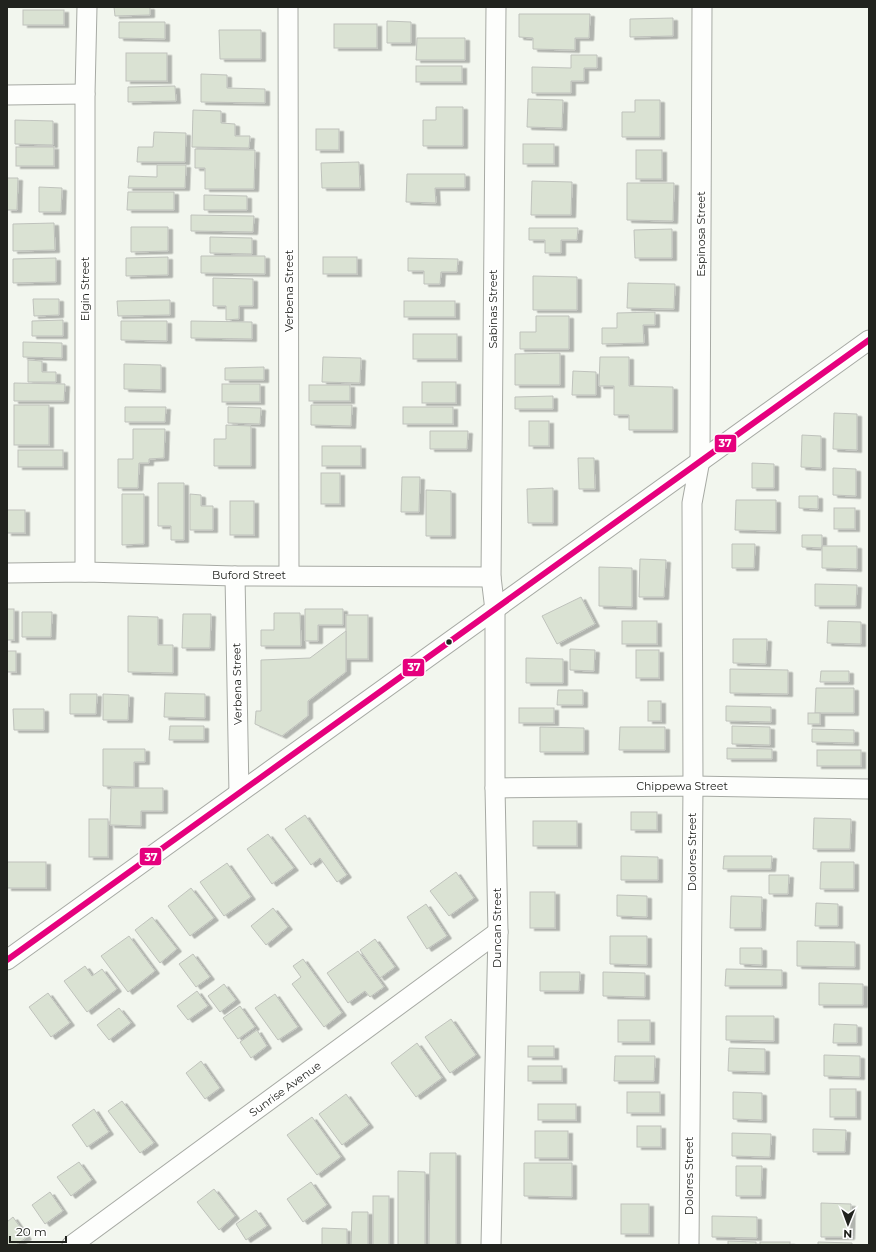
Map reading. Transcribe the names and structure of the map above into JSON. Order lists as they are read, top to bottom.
{
  "streets": {
    "street": [
      "Espinosa Street",
      "Elgin Street",
      "Verbena Street",
      "Sabinas Street",
      "Buford Street",
      "Chippewa Street",
      "Dolores Street",
      "Duncan Street",
      "Sunrise Avenue"
    ]
  },
  "crossings": [
    ["Espinosa Street", "Dolores Street"],
    ["Elgin Street", "Buford Street"],
    ["Verbena Street", "Buford Street"],
    ["Sabinas Street", "Buford Street"],
    ["Sabinas Street", "Duncan Street"],
    ["Chippewa Street", "Dolores Street"],
    ["Chippewa Street", "Duncan Street"],
    ["Duncan Street", "Sunrise Avenue"]
  ],
  "lines": ["transit line 37"],
  "scale_bar": "20 m",
  "north": "bottom"
}
